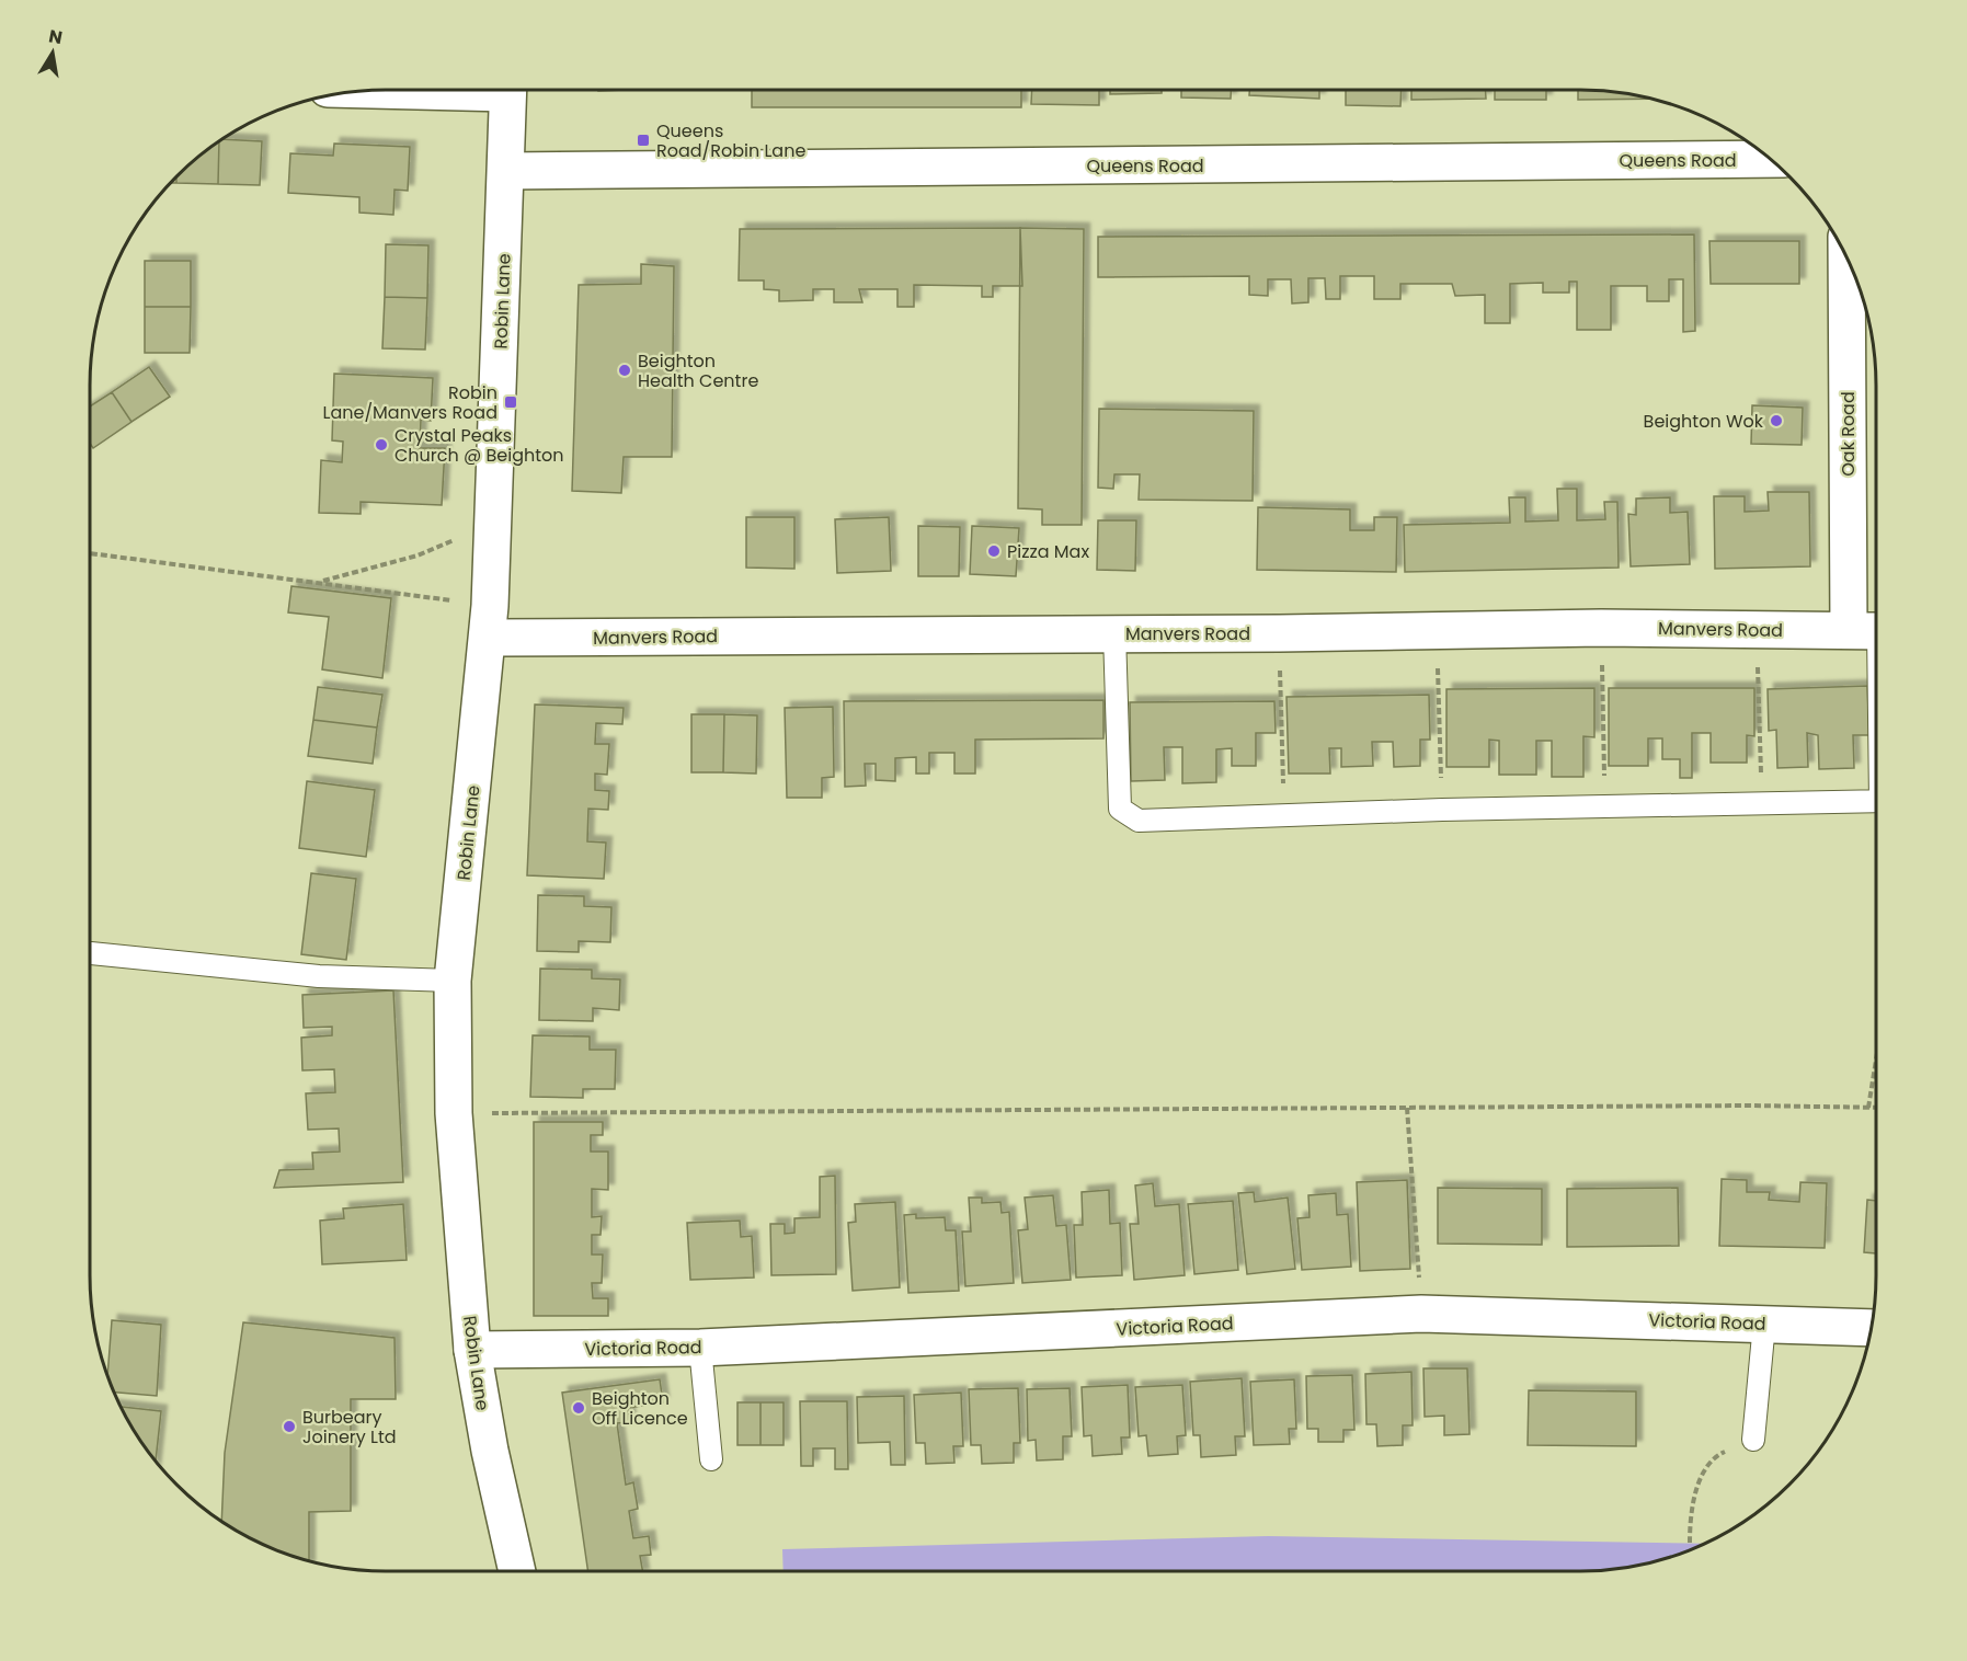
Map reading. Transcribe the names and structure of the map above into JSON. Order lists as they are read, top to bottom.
{
  "streets": {
    "street": [
      "Queens Road",
      "Robin Lane",
      "Oak Road",
      "Manvers Road",
      "Victoria Road"
    ]
  },
  "crossings": [
    ["Queens Road", "Robin Lane"],
    ["Robin Lane", "Manvers Road"],
    ["Robin Lane", "Victoria Road"],
    ["Oak Road", "Manvers Road"]
  ],
  "places": {
    "transit": ["Queens Road/Robin Lane", "Robin Lane/Manvers Road"],
    "other": [
      "Beighton Health Centre",
      "Beighton Wok",
      "Crystal Peaks Church @ Beighton",
      "Pizza Max",
      "Beighton Off Licence",
      "Burbeary Joinery Ltd"
    ]
  },
  "north": "top"
}
